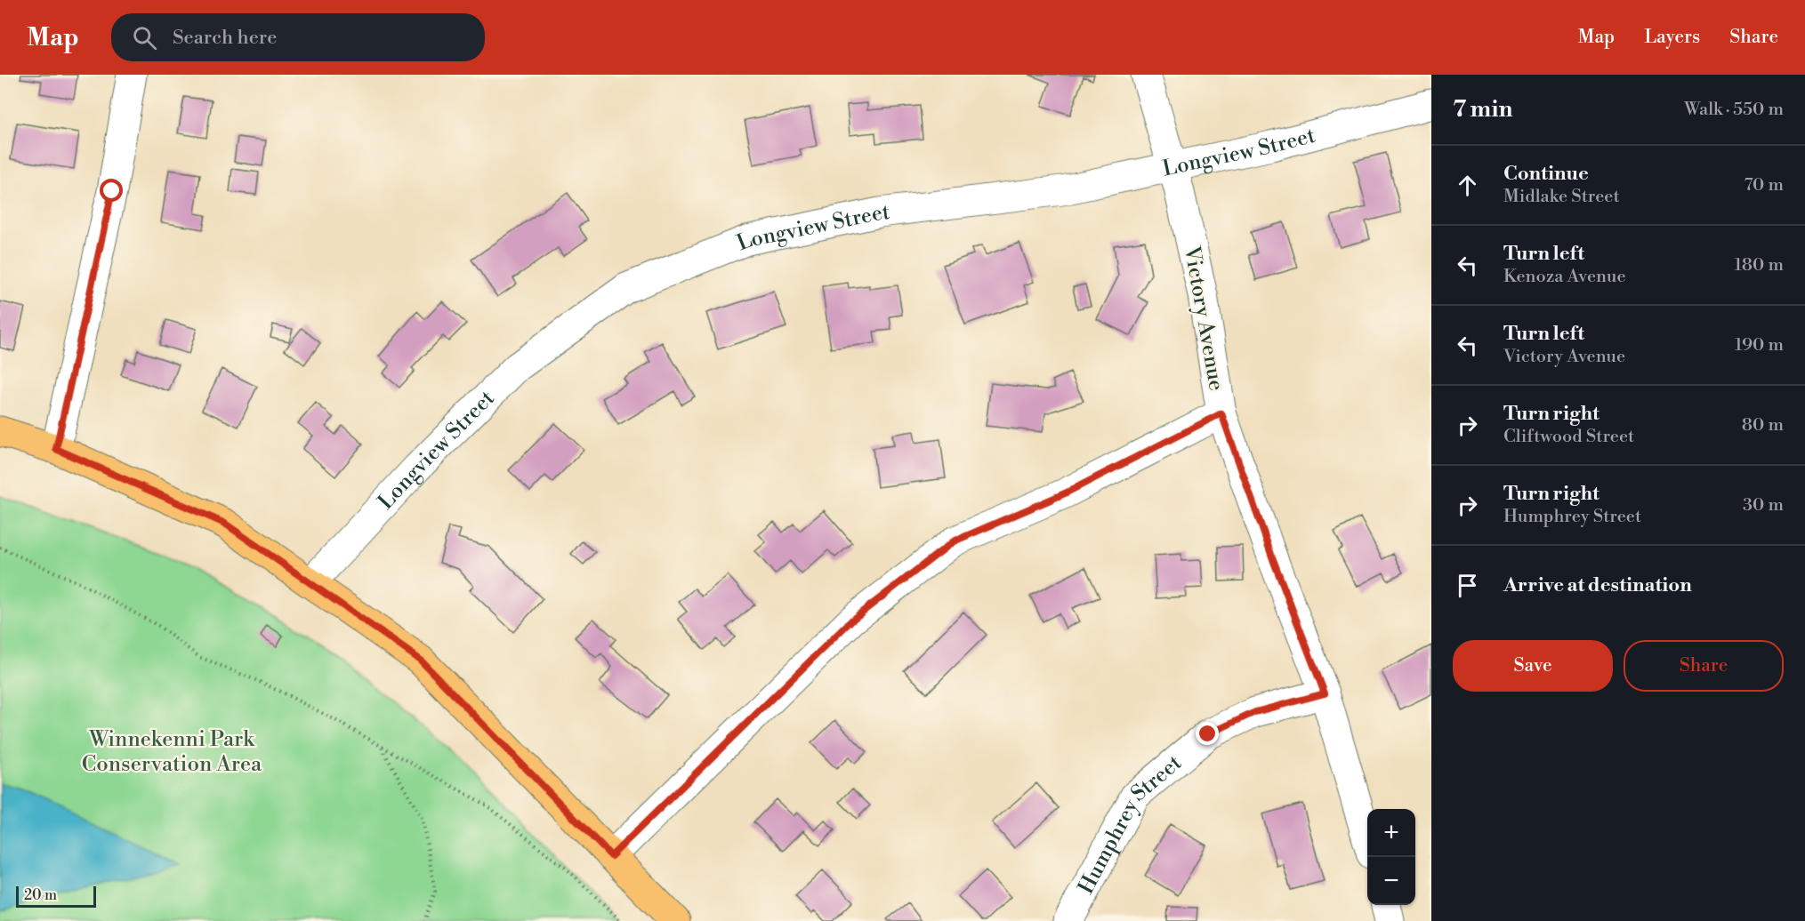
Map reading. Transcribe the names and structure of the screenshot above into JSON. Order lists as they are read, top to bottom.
{
  "streets": {
    "street": ["Longview Street", "Victory Avenue", "Humphrey Street"]
  },
  "crossings": [
    ["Longview Street", "Victory Avenue"]
  ],
  "parks": ["Winnekenni Park Conservation Area"],
  "scale_bar": "20 m",
  "page": {
    "header": "Map",
    "search": "Search here",
    "nav": ["Map", "Layers", "Share"],
    "heading": ["7 min", "Walk · 550 m"],
    "list": [
      ["Continue", "Midlake Street", "70 m"],
      ["Turn left", "Kenoza Avenue", "180 m"],
      ["Turn left", "Victory Avenue", "190 m"],
      ["Turn right", "Cliftwood Street", "80 m"],
      ["Turn right", "Humphrey Street", "30 m"],
      "Arrive at destination"
    ],
    "buttons": ["Save", "Share"],
    "map_buttons": ["+", "−"],
    "scale": "20 m"
  }
}
